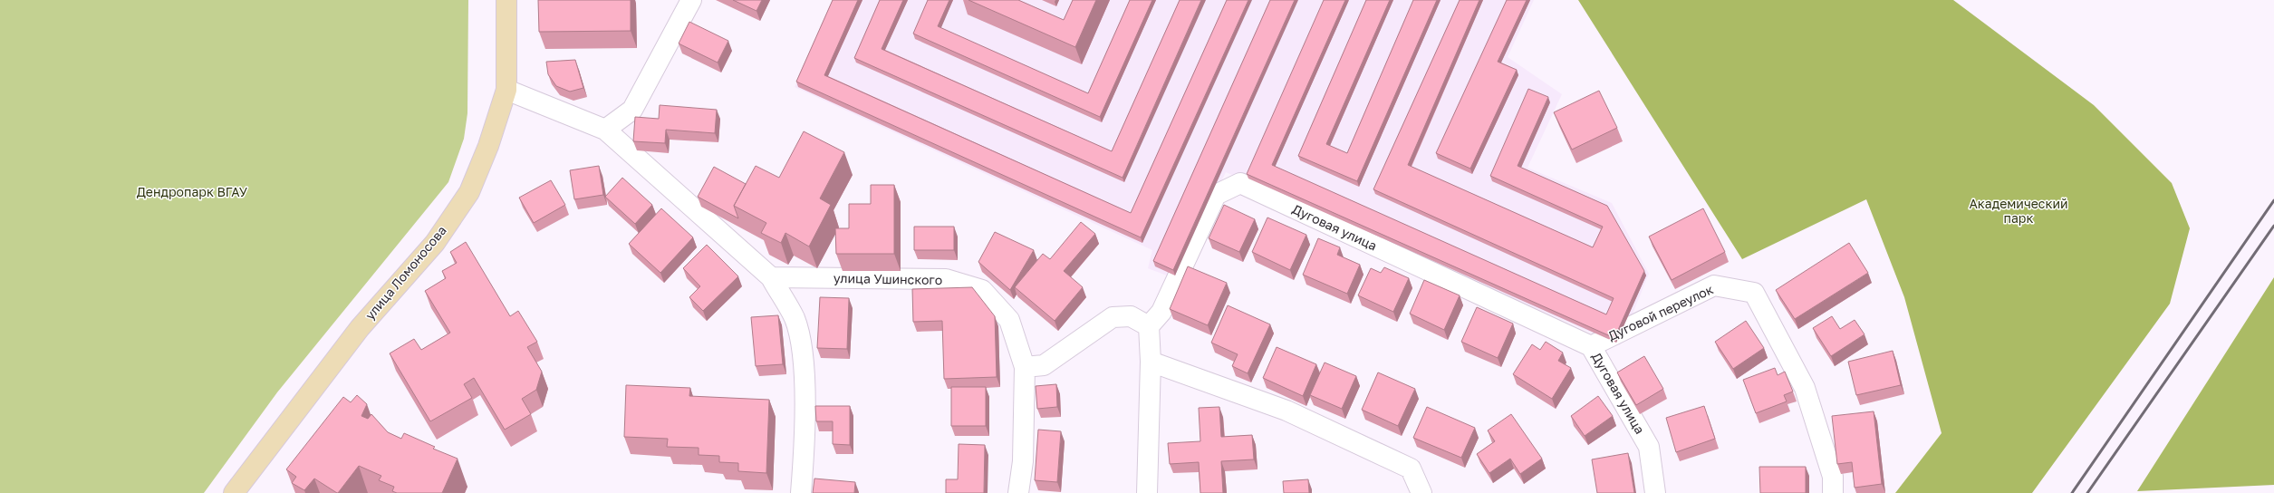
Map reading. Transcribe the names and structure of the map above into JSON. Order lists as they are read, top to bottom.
{
  "streets": {
    "main road": ["улица Ломоносова"],
    "street": ["Дуговая улица", "улица Ушинского", "Дуговой переулок"]
  },
  "crossings": [
    ["Дуговая улица", "Дуговой переулок"]
  ],
  "parks": ["Дендропарк ВГАУ", "Академический парк"]
}
